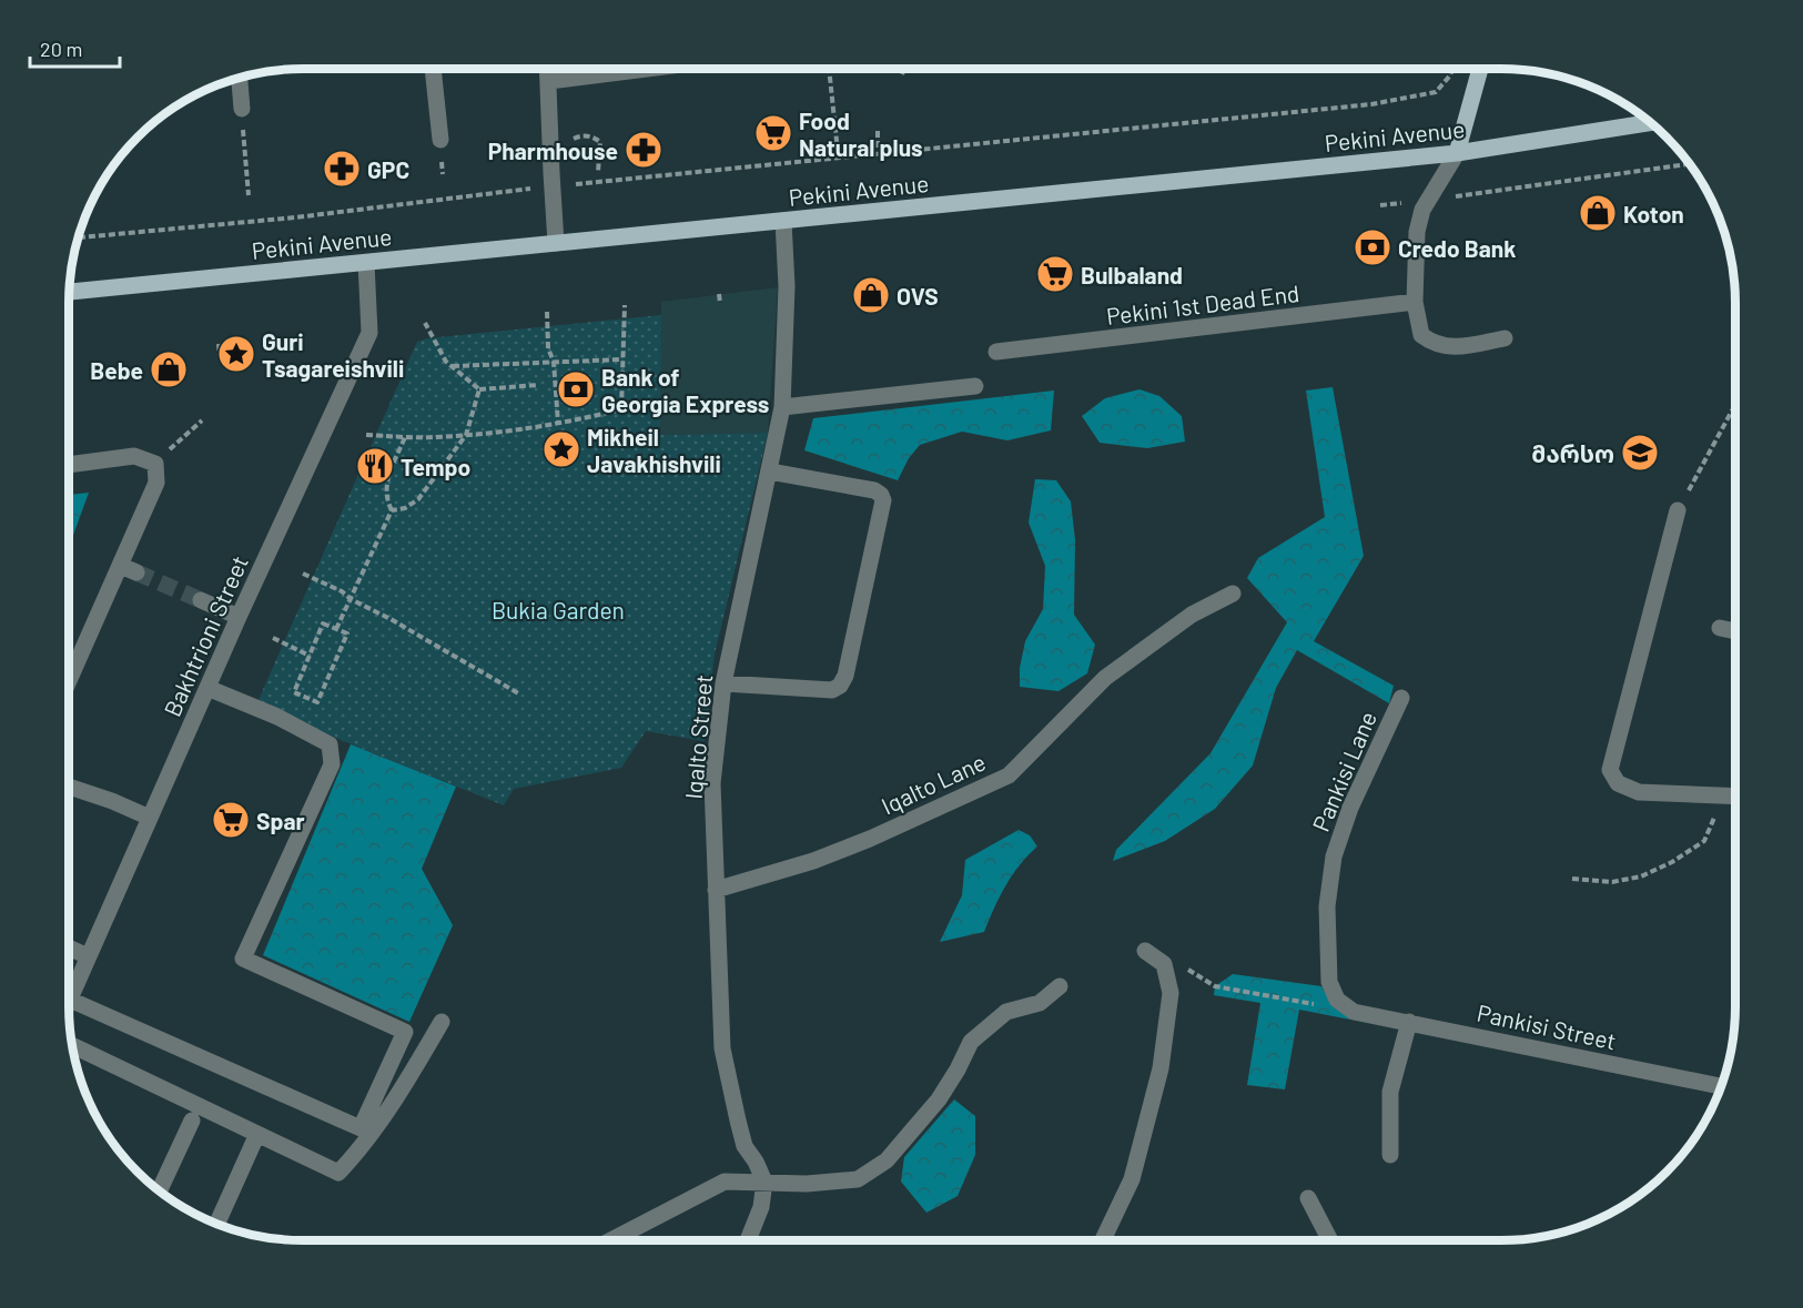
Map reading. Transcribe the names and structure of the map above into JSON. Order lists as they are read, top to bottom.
{
  "streets": {
    "main road": ["Pekini Avenue"],
    "street": [
      "Pekini 1st Dead End",
      "Bakhtrioni Street",
      "Iqalto Street",
      "Pankisi Lane",
      "Iqalto Lane",
      "Pankisi Street"
    ]
  },
  "crossings": [
    ["Pekini Avenue", "Bakhtrioni Street"],
    ["Pekini Avenue", "Iqalto Street"],
    ["Iqalto Street", "Iqalto Lane"],
    ["Pankisi Lane", "Pankisi Street"]
  ],
  "parks": ["Bukia Garden"],
  "places": {
    "supermarket": ["Food Natural plus", "Bulbaland", "Spar"],
    "pharmacy": ["Pharmhouse", "GPC"],
    "shop": ["Koton", "OVS", "Bebe"],
    "bank": ["Credo Bank", "Bank of Georgia Express"],
    "place": ["Guri Tsagareishvili", "Mikheil Javakhishvili"],
    "school or university": ["მარსო"],
    "restaurant": ["Tempo"]
  },
  "scale_bar": "20 m"
}
